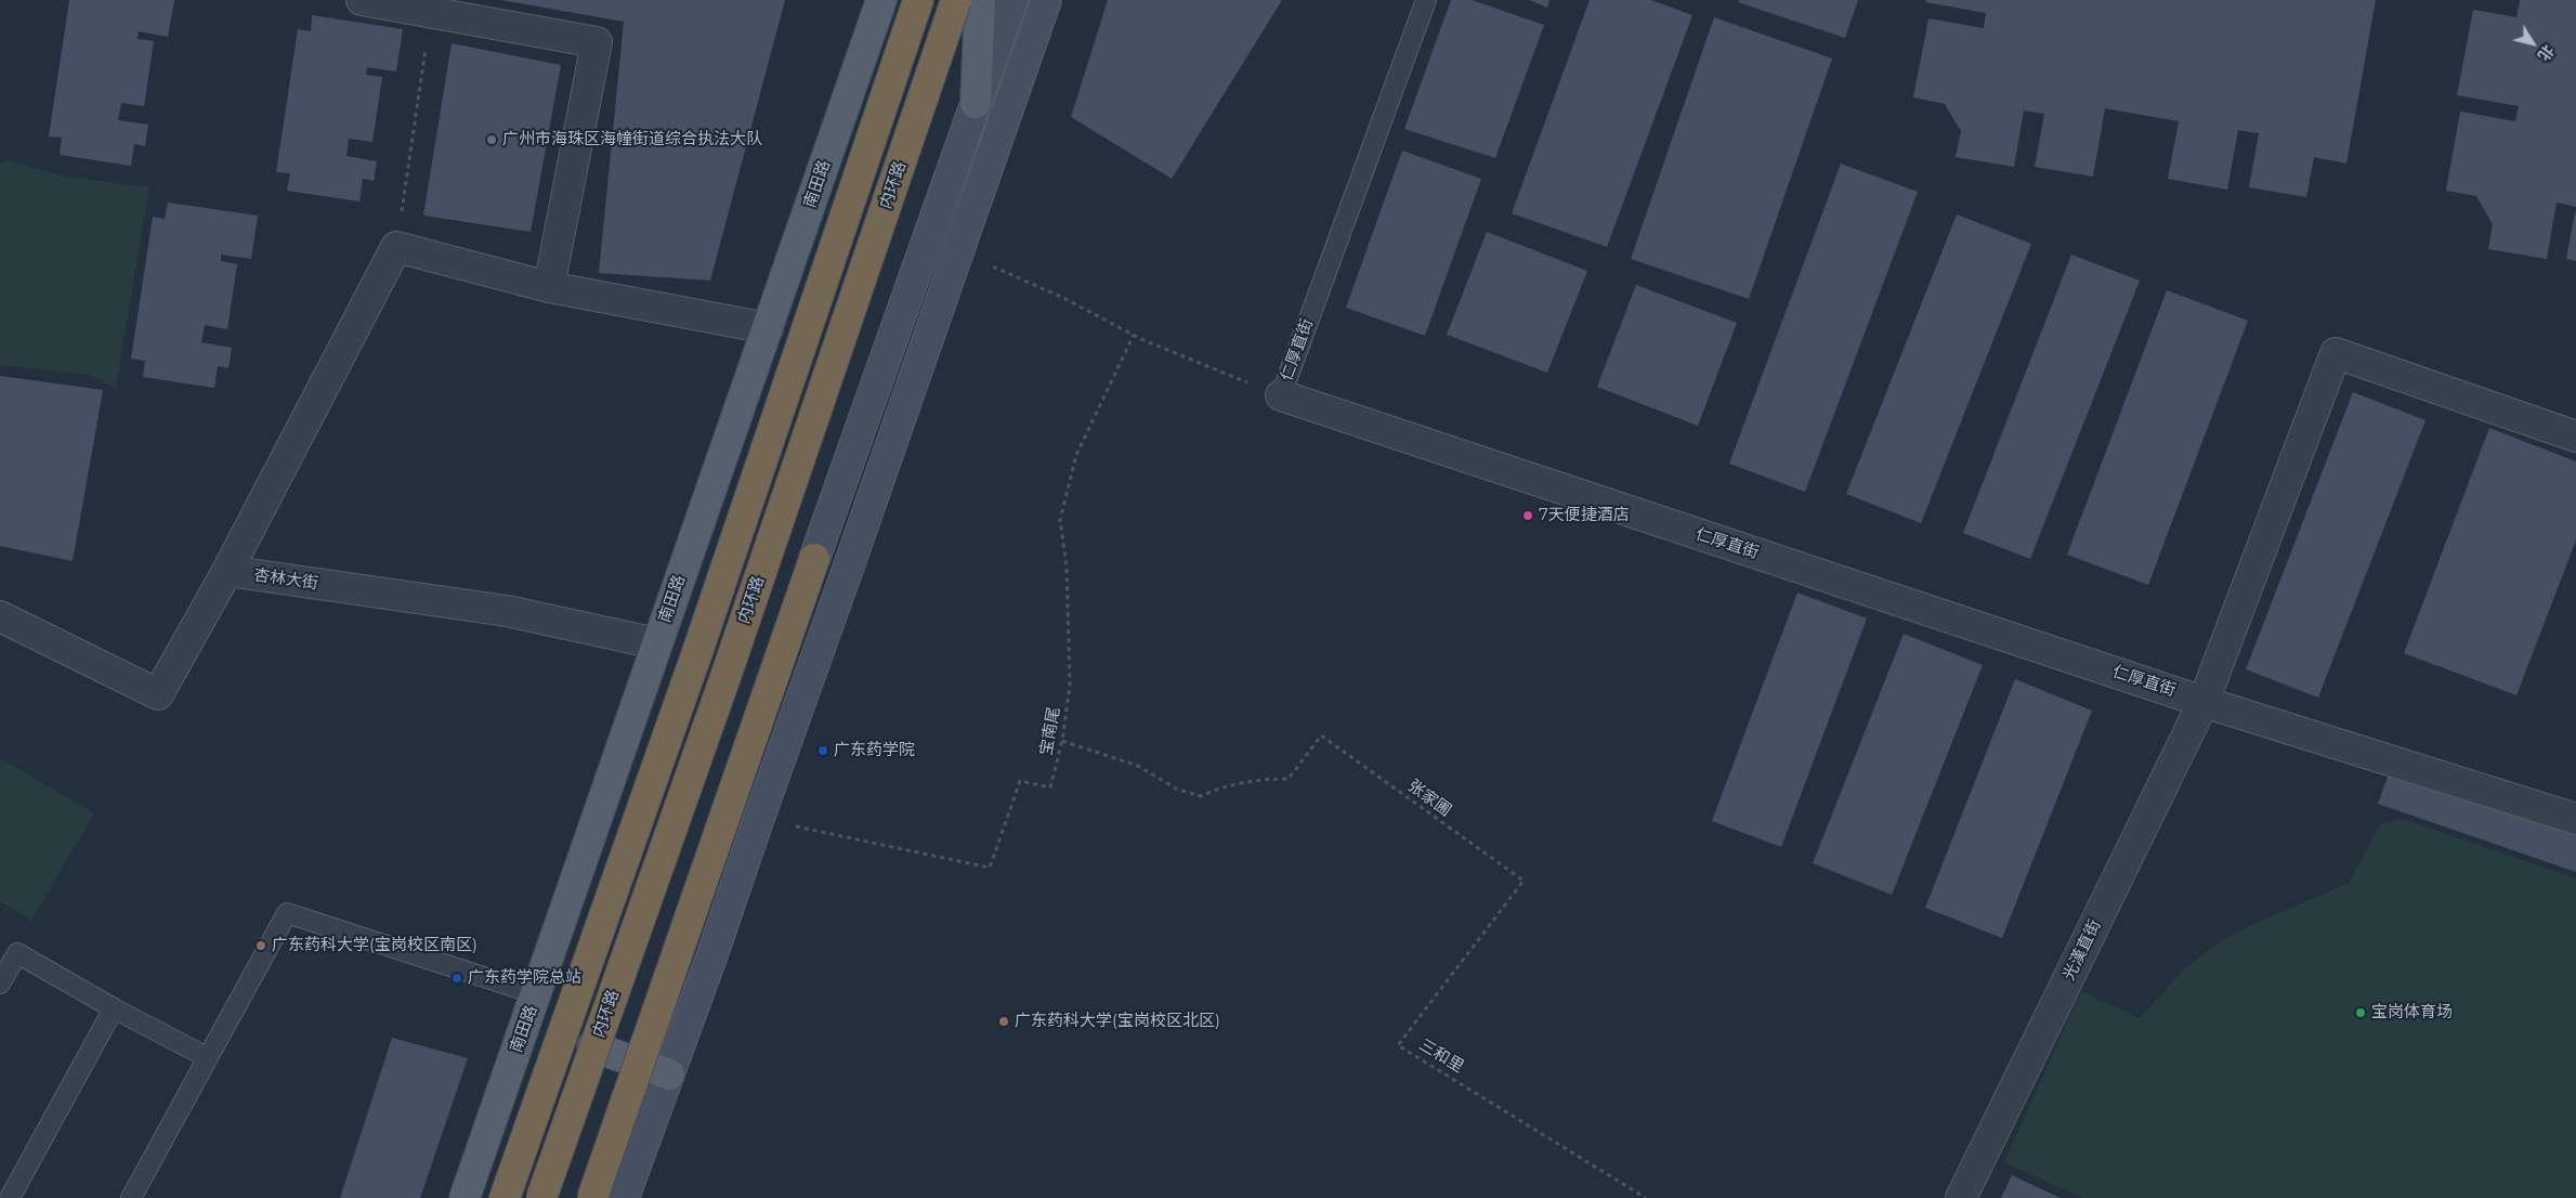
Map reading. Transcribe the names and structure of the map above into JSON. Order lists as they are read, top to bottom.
{
  "streets": {
    "highway": ["内环路"],
    "main road": ["南田路"],
    "street": ["仁厚直街", "杏林大街", "光漢直街"],
    "path": ["宝南尾", "张家圃", "三和里"]
  },
  "crossings": [
    ["南田路", "杏林大街"],
    ["仁厚直街", "光漢直街"],
    ["宝南尾", "张家圃"],
    ["张家圃", "三和里"]
  ],
  "places": [
    "广州市海珠区海幢街道综合执法大队",
    "7天便捷酒店",
    "广东药学院",
    "广东药科大学(宝岗校区南区)",
    "广东药学院总站",
    "宝岗体育场",
    "广东药科大学(宝岗校区北区)"
  ],
  "north": "bottom right"
}
